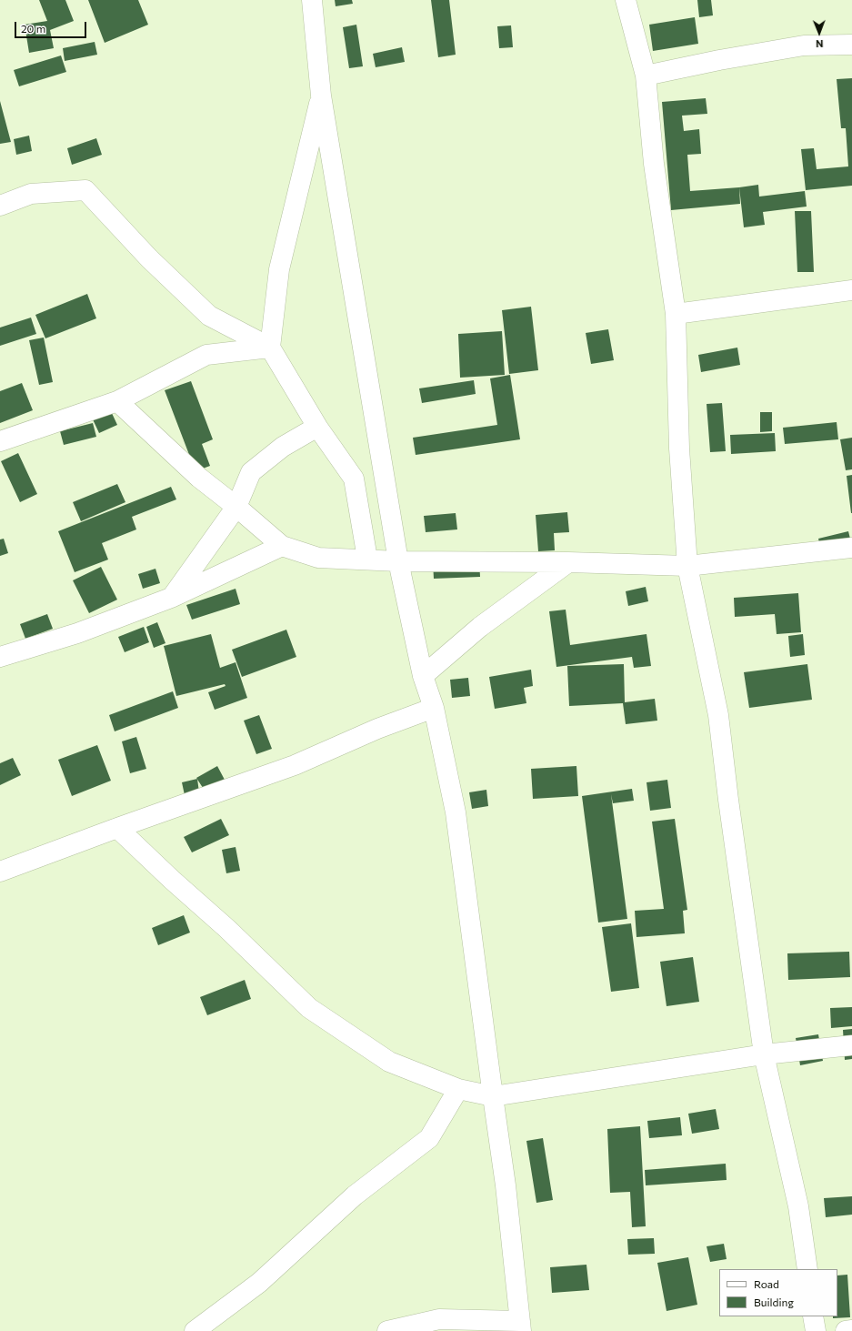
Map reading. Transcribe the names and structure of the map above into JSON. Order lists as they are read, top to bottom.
{
  "legend": ["Road", "Building"],
  "scale_bar": "20 m",
  "north": "bottom"
}
